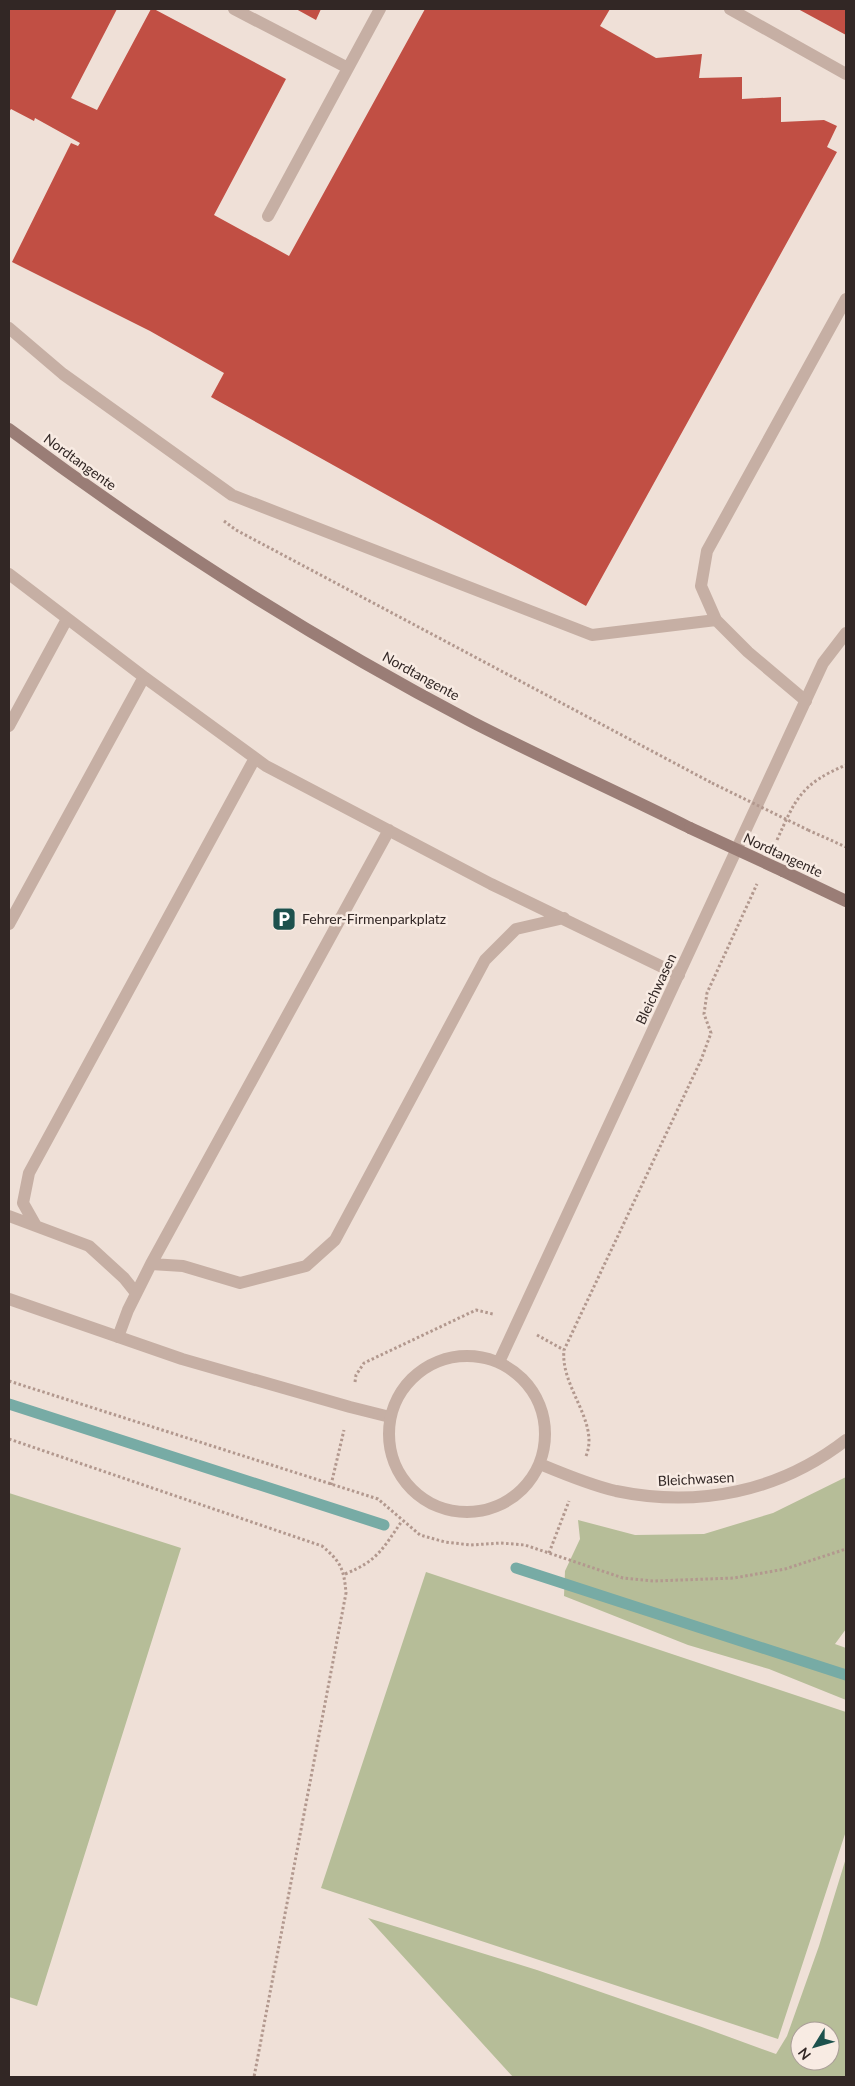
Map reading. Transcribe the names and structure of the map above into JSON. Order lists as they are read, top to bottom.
{
  "streets": {
    "main road": ["Nordtangente"],
    "street": ["Bleichwasen"]
  },
  "places": {
    "parking": ["Fehrer-Firmenparkplatz"]
  },
  "north": "bottom left"
}
